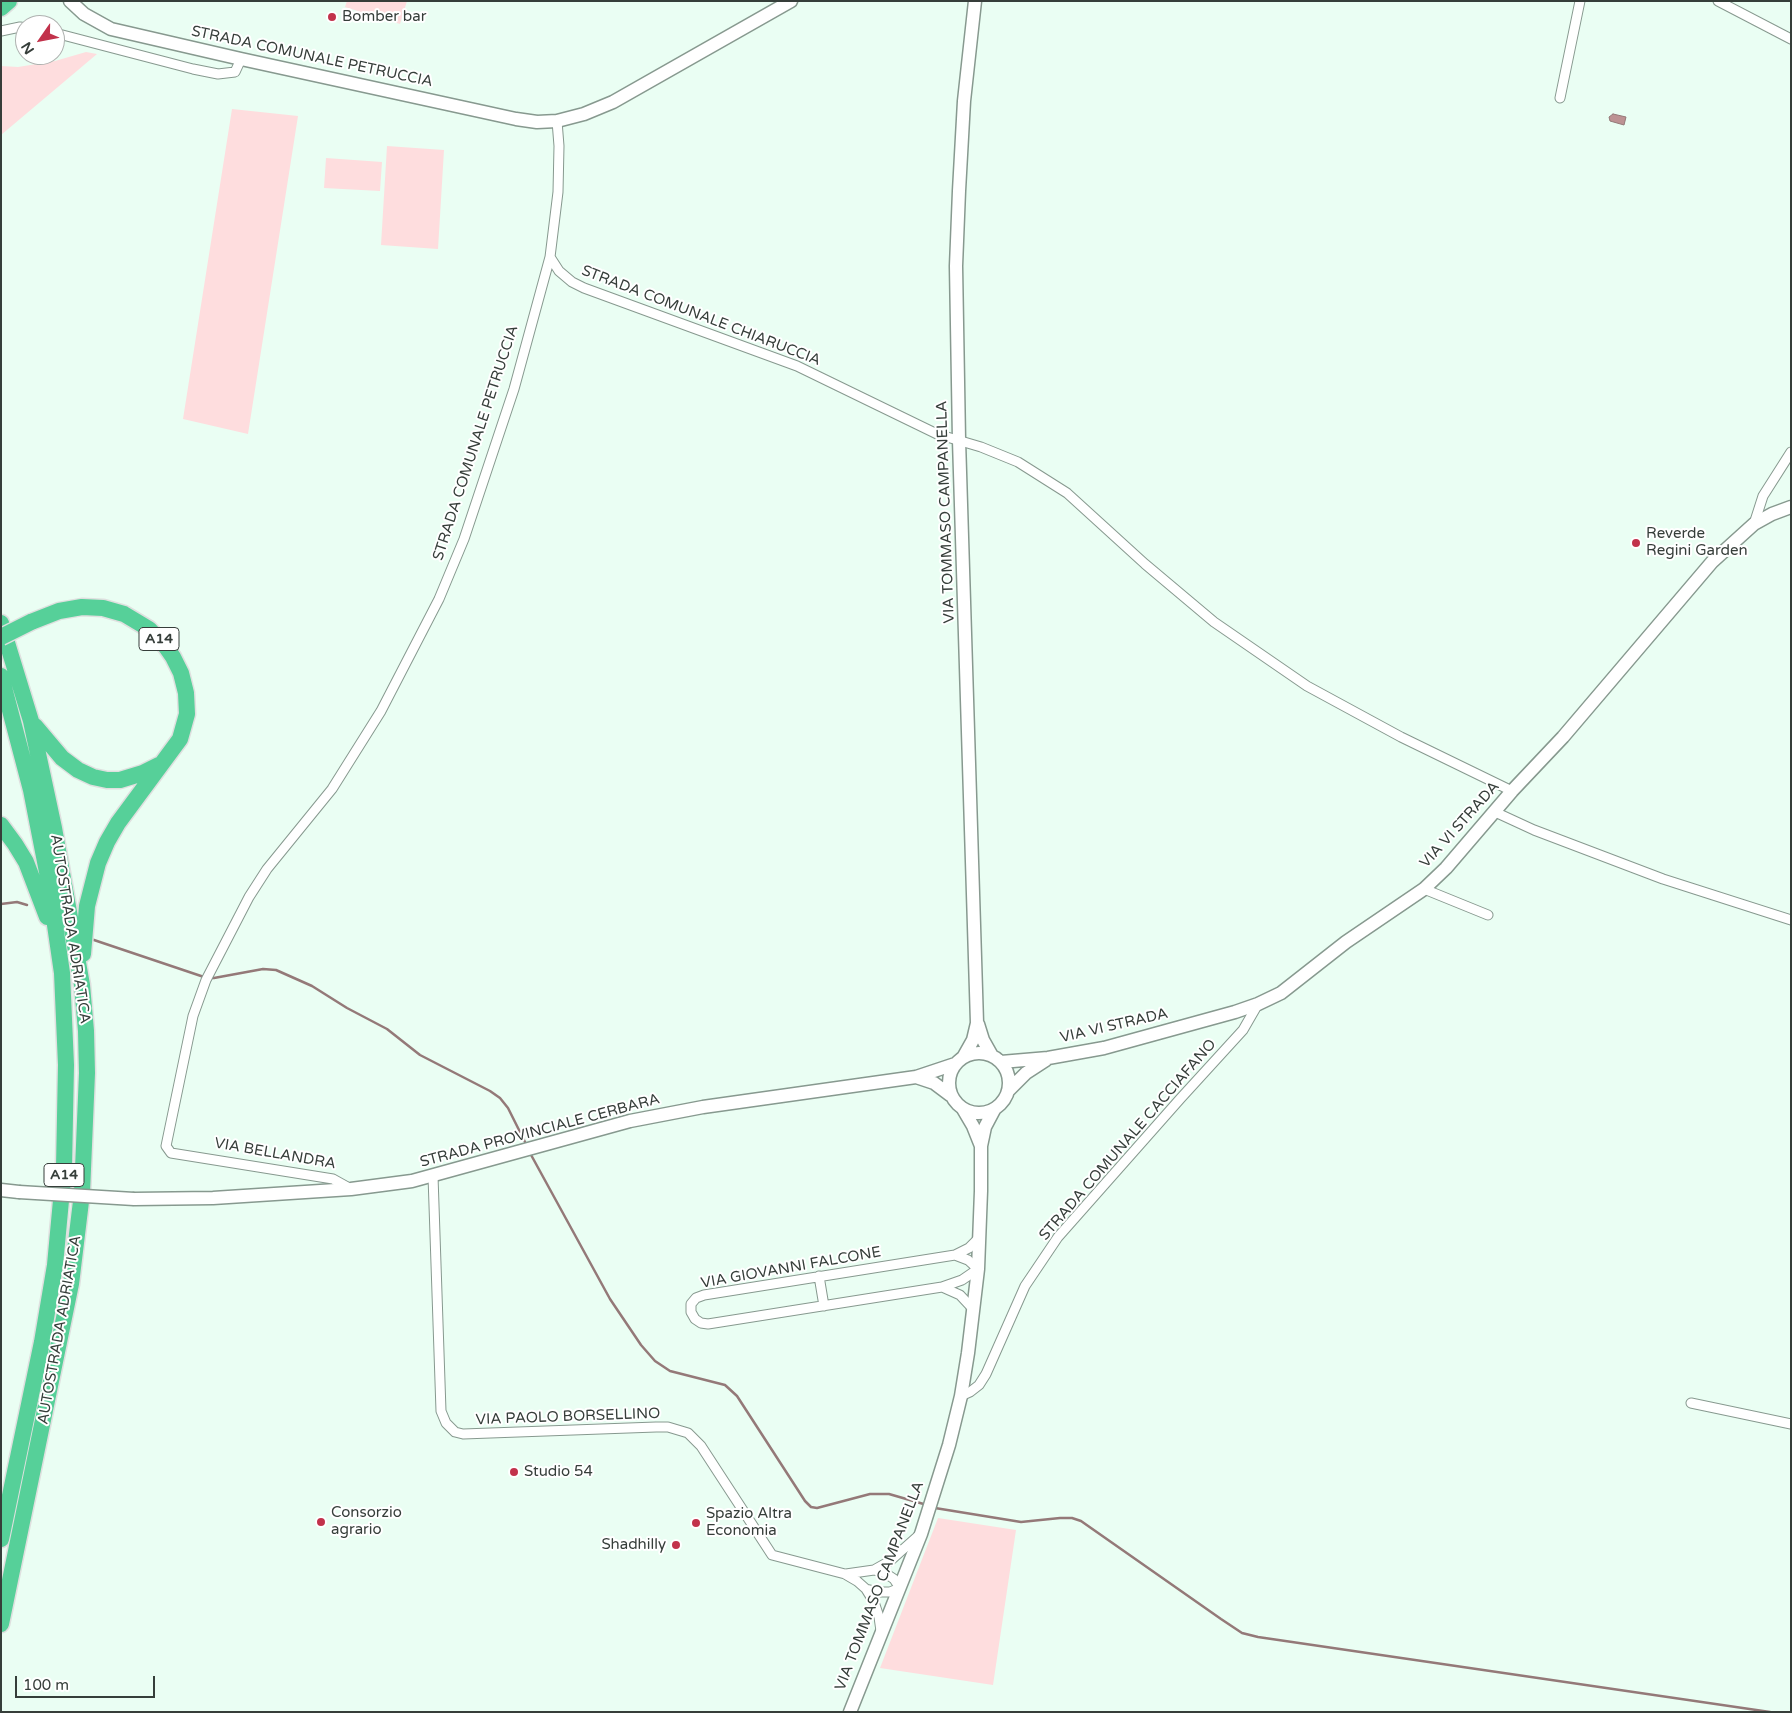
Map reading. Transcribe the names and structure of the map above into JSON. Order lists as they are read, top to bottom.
{
  "streets": {
    "highway": ["A14", "AUTOSTRADA ADRIATICA"],
    "main road": [
      "STRADA COMUNALE PETRUCCIA",
      "VIA TOMMASO CAMPANELLA",
      "VIA VI STRADA",
      "STRADA PROVINCIALE CERBARA",
      "VIA BELLANDRA"
    ],
    "street": [
      "STRADA COMUNALE CHIARUCCIA",
      "STRADA COMUNALE CACCIAFANO",
      "VIA GIOVANNI FALCONE",
      "VIA PAOLO BORSELLINO"
    ]
  },
  "crossings": [
    ["STRADA COMUNALE PETRUCCIA", "STRADA COMUNALE CHIARUCCIA"],
    ["STRADA COMUNALE PETRUCCIA", "VIA BELLANDRA"],
    ["STRADA COMUNALE CHIARUCCIA", "VIA TOMMASO CAMPANELLA"],
    ["STRADA COMUNALE CHIARUCCIA", "VIA VI STRADA"],
    ["VIA TOMMASO CAMPANELLA", "VIA VI STRADA"],
    ["VIA TOMMASO CAMPANELLA", "STRADA PROVINCIALE CERBARA"],
    ["VIA TOMMASO CAMPANELLA", "STRADA COMUNALE CACCIAFANO"],
    ["VIA TOMMASO CAMPANELLA", "VIA GIOVANNI FALCONE"],
    ["VIA TOMMASO CAMPANELLA", "VIA PAOLO BORSELLINO"],
    ["A14", "AUTOSTRADA ADRIATICA"],
    ["VIA VI STRADA", "STRADA PROVINCIALE CERBARA"],
    ["VIA VI STRADA", "STRADA COMUNALE CACCIAFANO"],
    ["STRADA PROVINCIALE CERBARA", "VIA BELLANDRA"],
    ["STRADA PROVINCIALE CERBARA", "VIA PAOLO BORSELLINO"]
  ],
  "places": [
    "Bomber bar",
    "Reverde Regini Garden",
    "Studio 54",
    "Consorzio agrario",
    "Spazio Altra Economia",
    "Shadhilly"
  ],
  "scale_bar": "100 m",
  "north": "bottom left"
}
